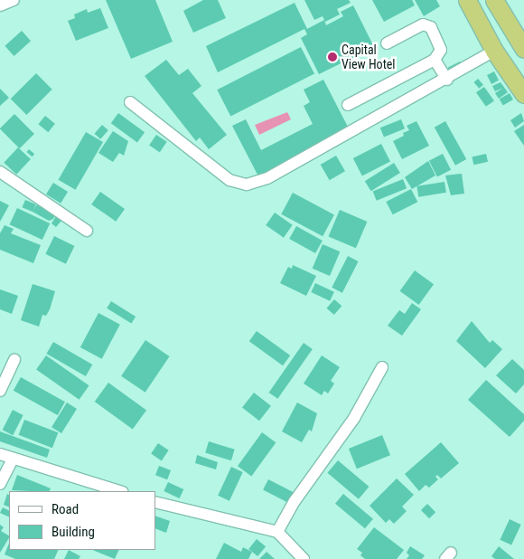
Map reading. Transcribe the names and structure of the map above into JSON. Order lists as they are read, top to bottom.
{
  "places": ["Capital View Hotel"],
  "legend": ["Road", "Building"]
}
